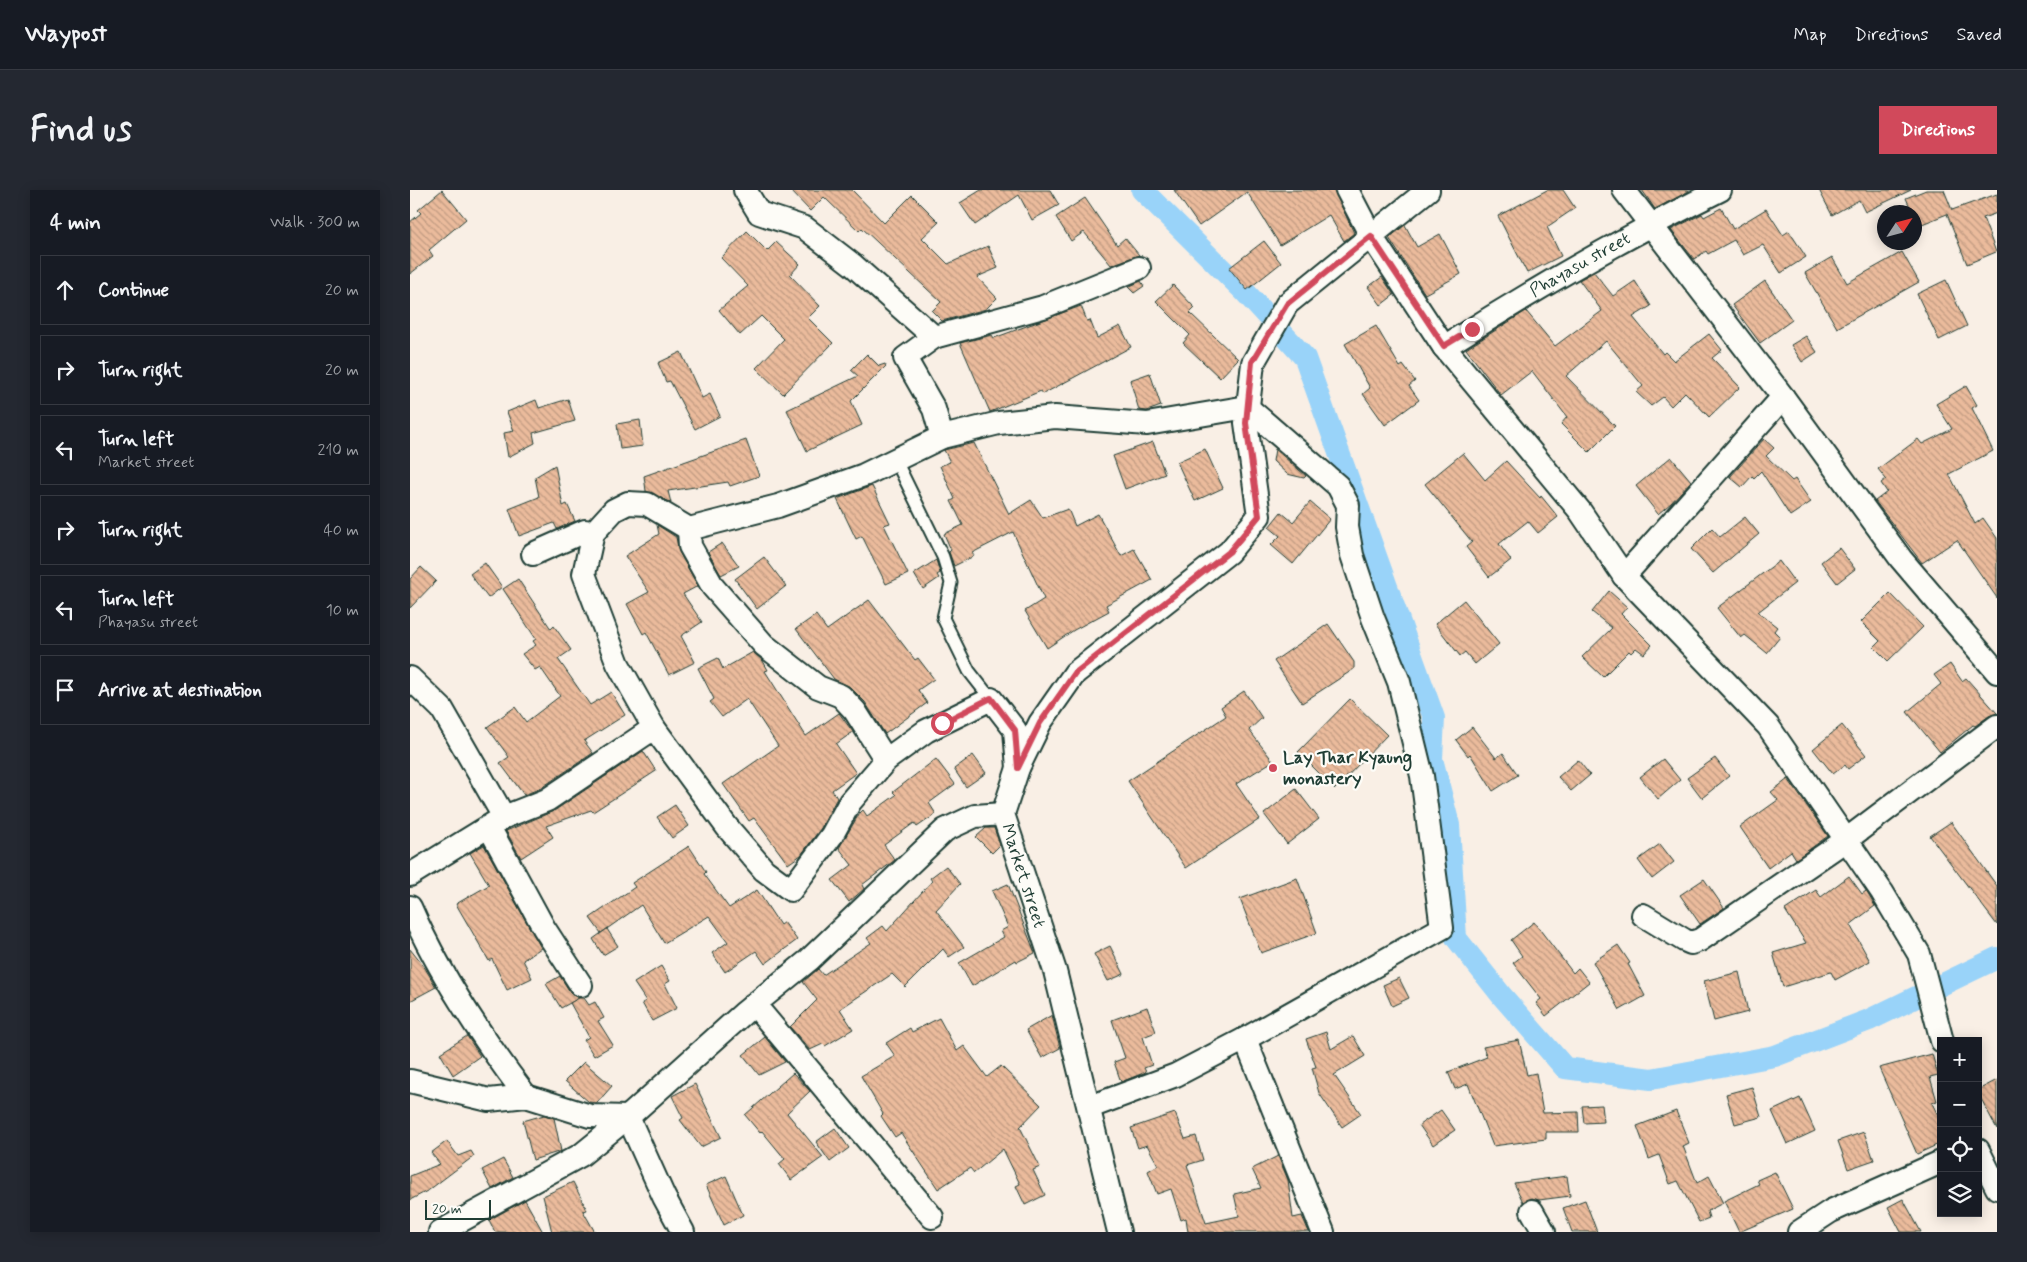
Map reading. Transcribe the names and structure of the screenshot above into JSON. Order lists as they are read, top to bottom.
{
  "streets": {
    "street": ["Phayasu street", "Market street"]
  },
  "places": ["Lay Thar Kyaung monastery"],
  "scale_bar": "20 m",
  "north": "top right",
  "page": {
    "header": "Waypost",
    "nav": ["Map", "Directions", "Saved"],
    "buttons": "Directions",
    "title": "Find us",
    "heading": ["4 min", "Walk · 300 m"],
    "list": [
      ["Continue", "20 m"],
      ["Turn right", "20 m"],
      ["Turn left", "Market street", "210 m"],
      ["Turn right", "40 m"],
      ["Turn left", "Phayasu street", "10 m"],
      "Arrive at destination"
    ],
    "map_buttons": ["+", "−"],
    "scale": "20 m"
  }
}
